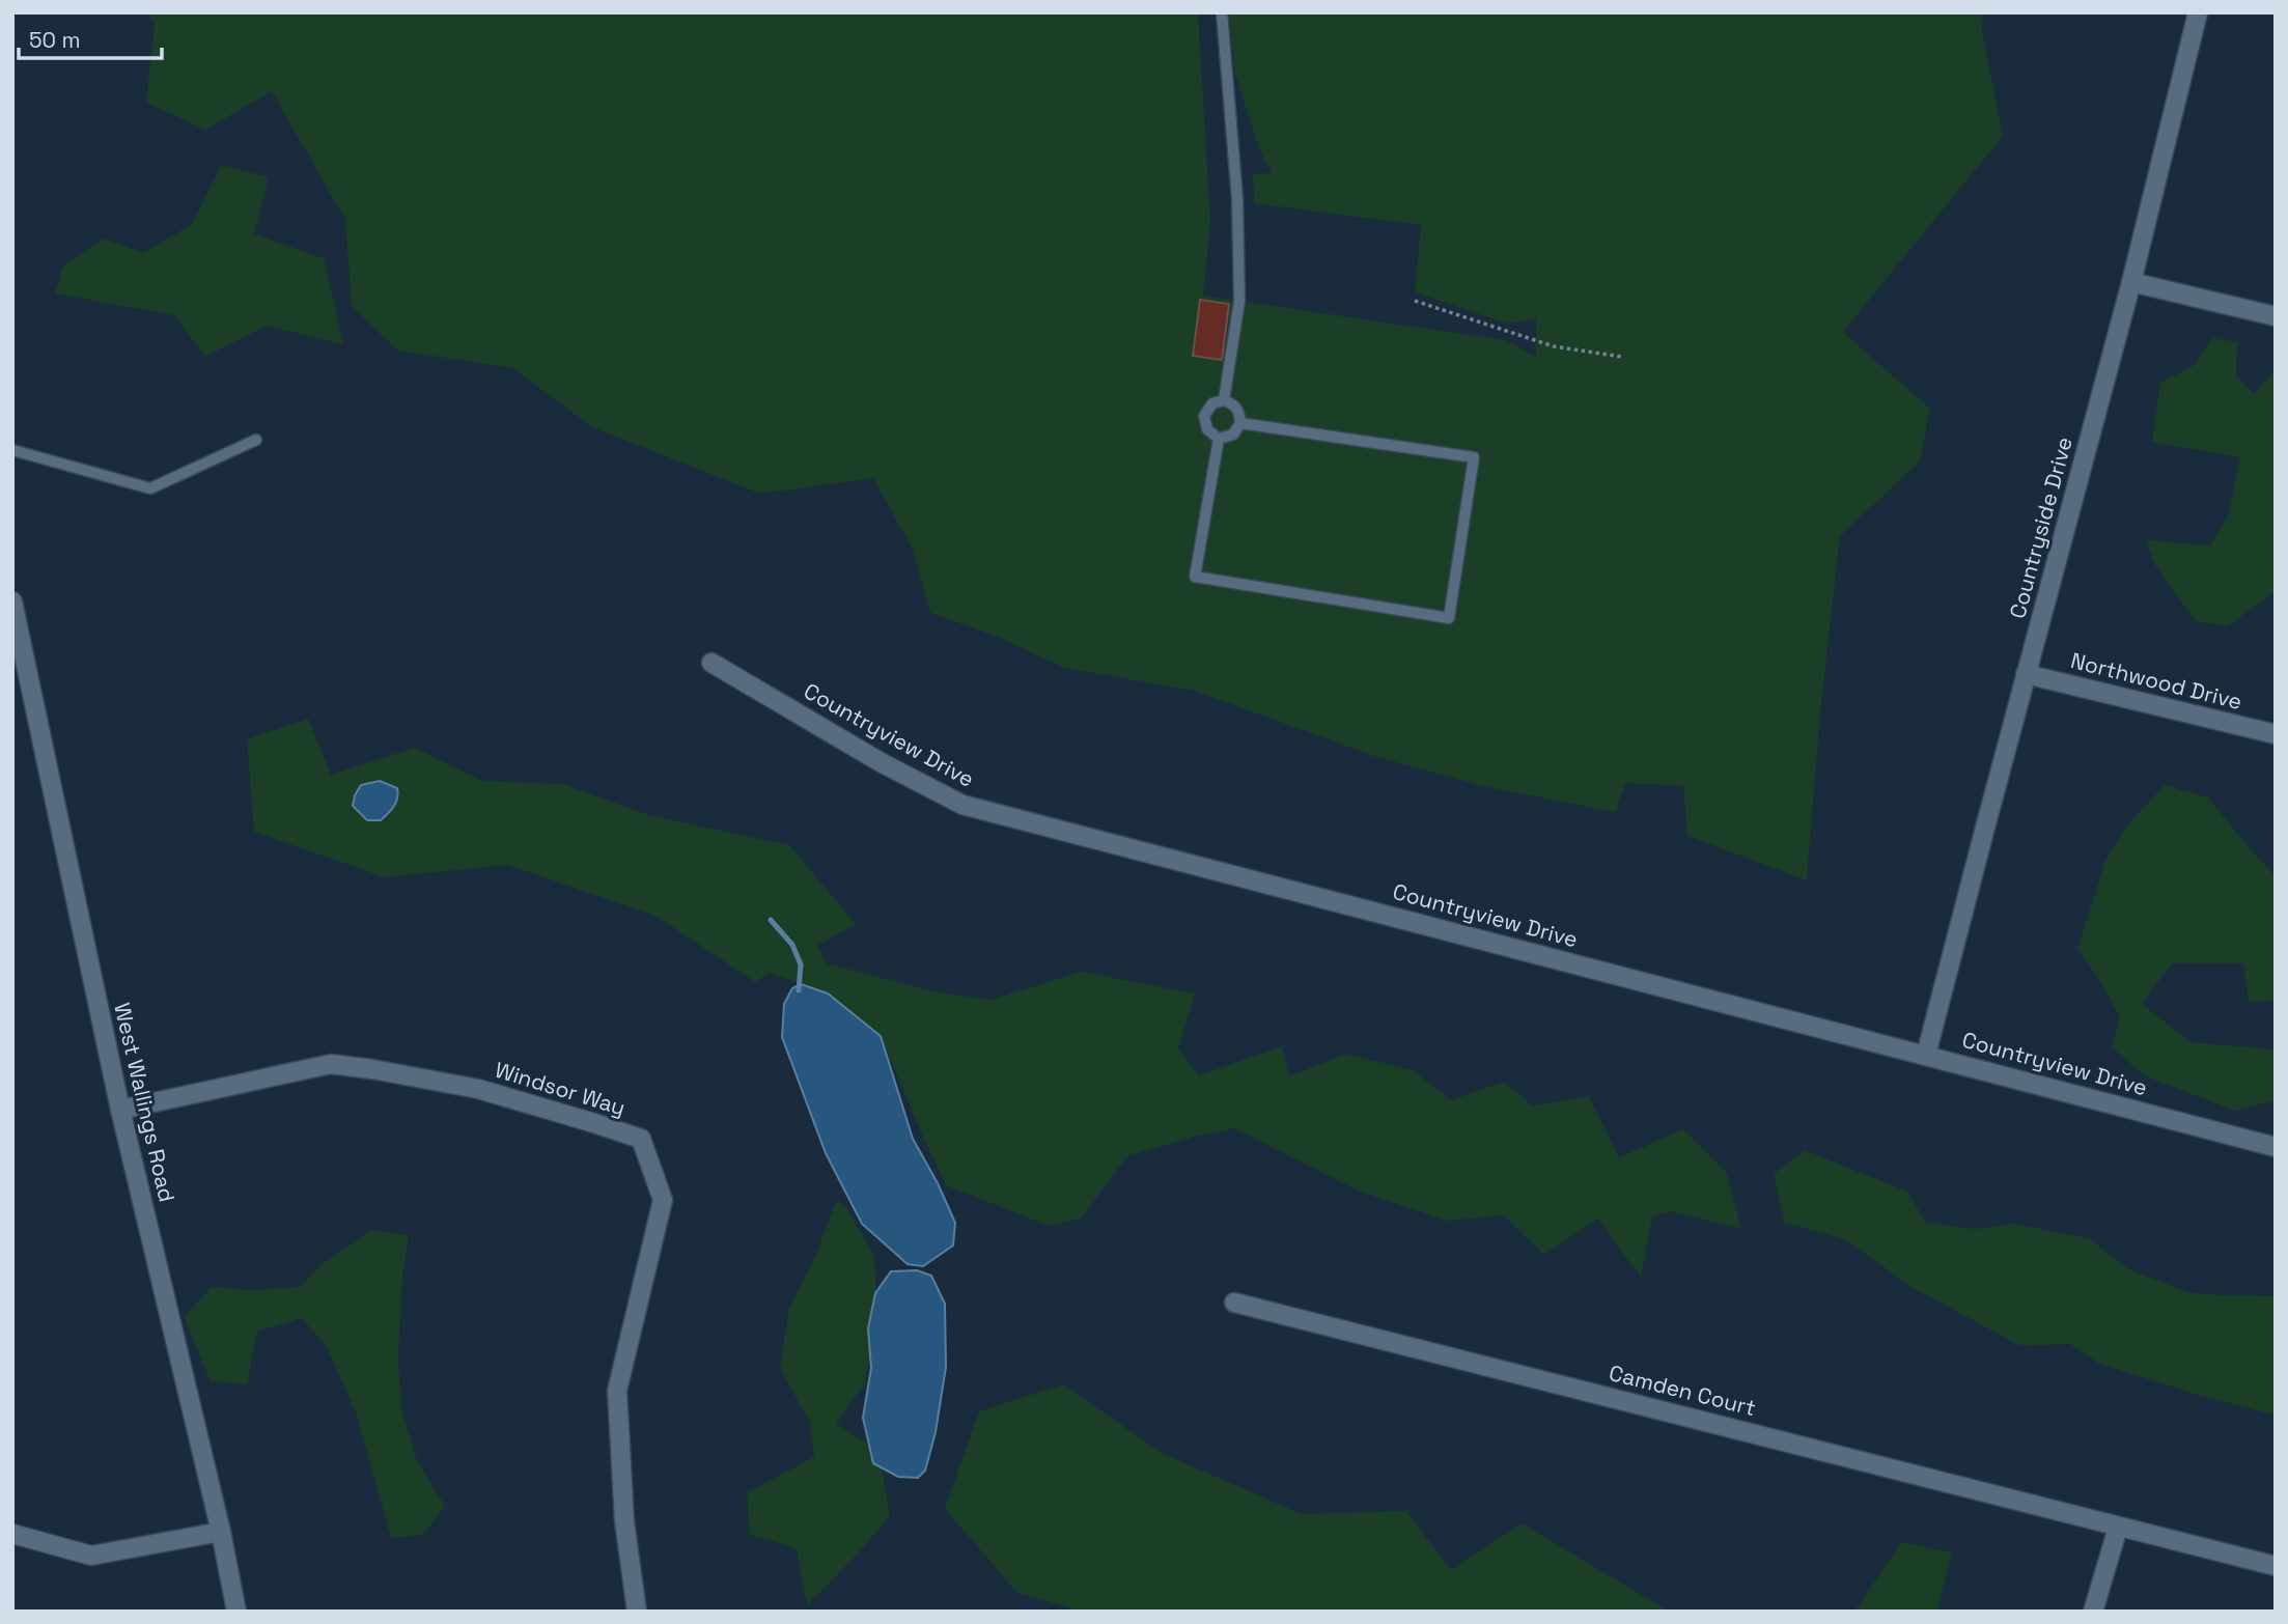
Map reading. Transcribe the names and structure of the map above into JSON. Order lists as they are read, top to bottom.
{
  "streets": {
    "street": [
      "Countryside Drive",
      "Northwood Drive",
      "Countryview Drive",
      "Windsor Way",
      "West Wallings Road",
      "Camden Court"
    ]
  },
  "crossings": [
    ["Countryside Drive", "Northwood Drive"],
    ["Countryside Drive", "Countryview Drive"],
    ["Windsor Way", "West Wallings Road"]
  ],
  "scale_bar": "50 m"
}
